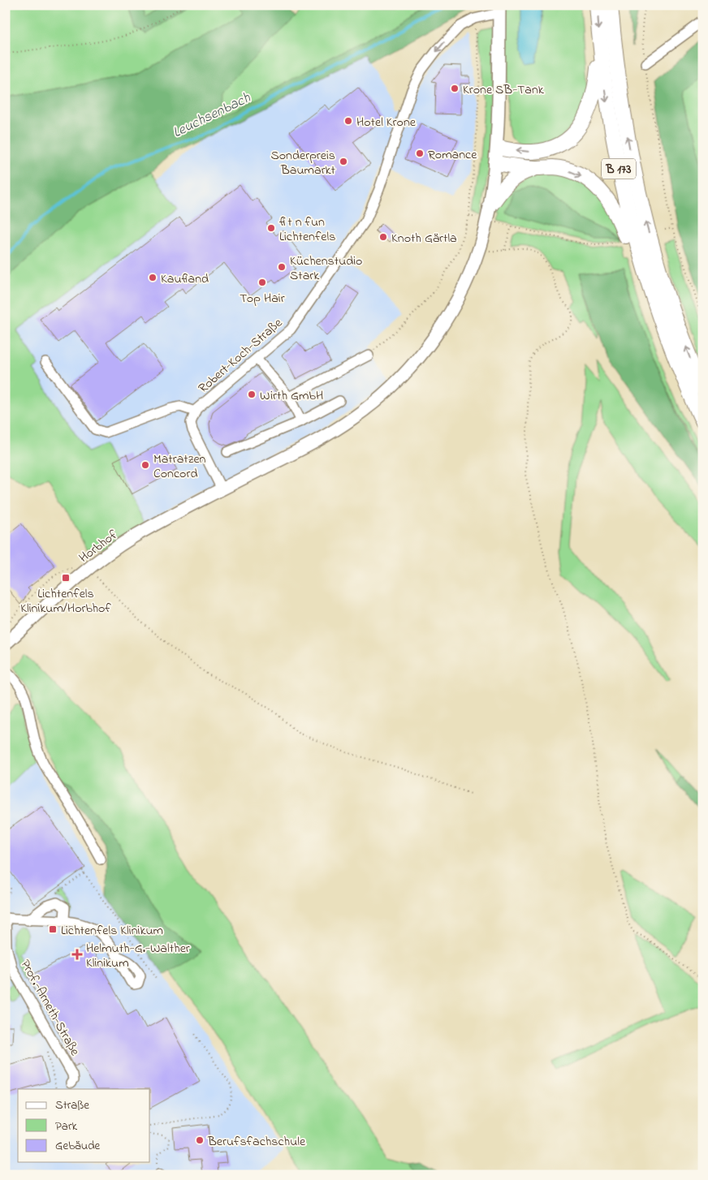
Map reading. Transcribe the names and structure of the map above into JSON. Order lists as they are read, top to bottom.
{
  "streets": {
    "highway": ["B 173"],
    "main road": ["Horbhof"],
    "street": ["Robert-Koch-Straße", "Prof.-Arneth-Straße"]
  },
  "crossings": [
    ["Robert-Koch-Straße", "Horbhof"]
  ],
  "one_way": ["Robert-Koch-Straße"],
  "water": ["Leuchsenbach"],
  "places": {
    "other": [
      "Krone SB-Tank",
      "Hotel Krone",
      "Romance",
      "Sonderpreis Baumarkt",
      "fit n fun Lichtenfels",
      "Knoth Gärtla",
      "Küchenstudio Stark",
      "Kaufland",
      "Top Hair",
      "Wirth GmbH",
      "Matratzen Concord",
      "Berufsfachschule"
    ],
    "transit": ["Lichtenfels Klinikum/Horbhof", "Lichtenfels Klinikum"],
    "health": ["Helmuth-G.-Walther Klinikum"]
  },
  "legend": ["Straße", "Park", "Gebäude"]
}
